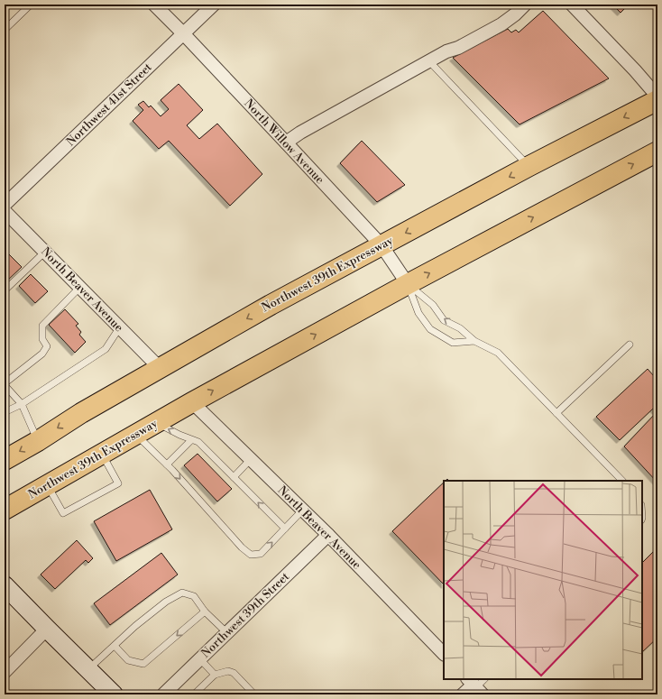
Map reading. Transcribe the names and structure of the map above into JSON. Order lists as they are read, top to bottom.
{
  "streets": {
    "highway": ["Northwest 39th Expressway"],
    "street": [
      "Northwest 41st Street",
      "North Willow Avenue",
      "North Beaver Avenue",
      "Northwest 39th Street"
    ]
  },
  "crossings": [
    ["Northwest 41st Street", "North Willow Avenue"],
    ["North Willow Avenue", "Northwest 39th Expressway"],
    ["Northwest 39th Expressway", "North Beaver Avenue"],
    ["North Beaver Avenue", "Northwest 39th Street"]
  ]
}
